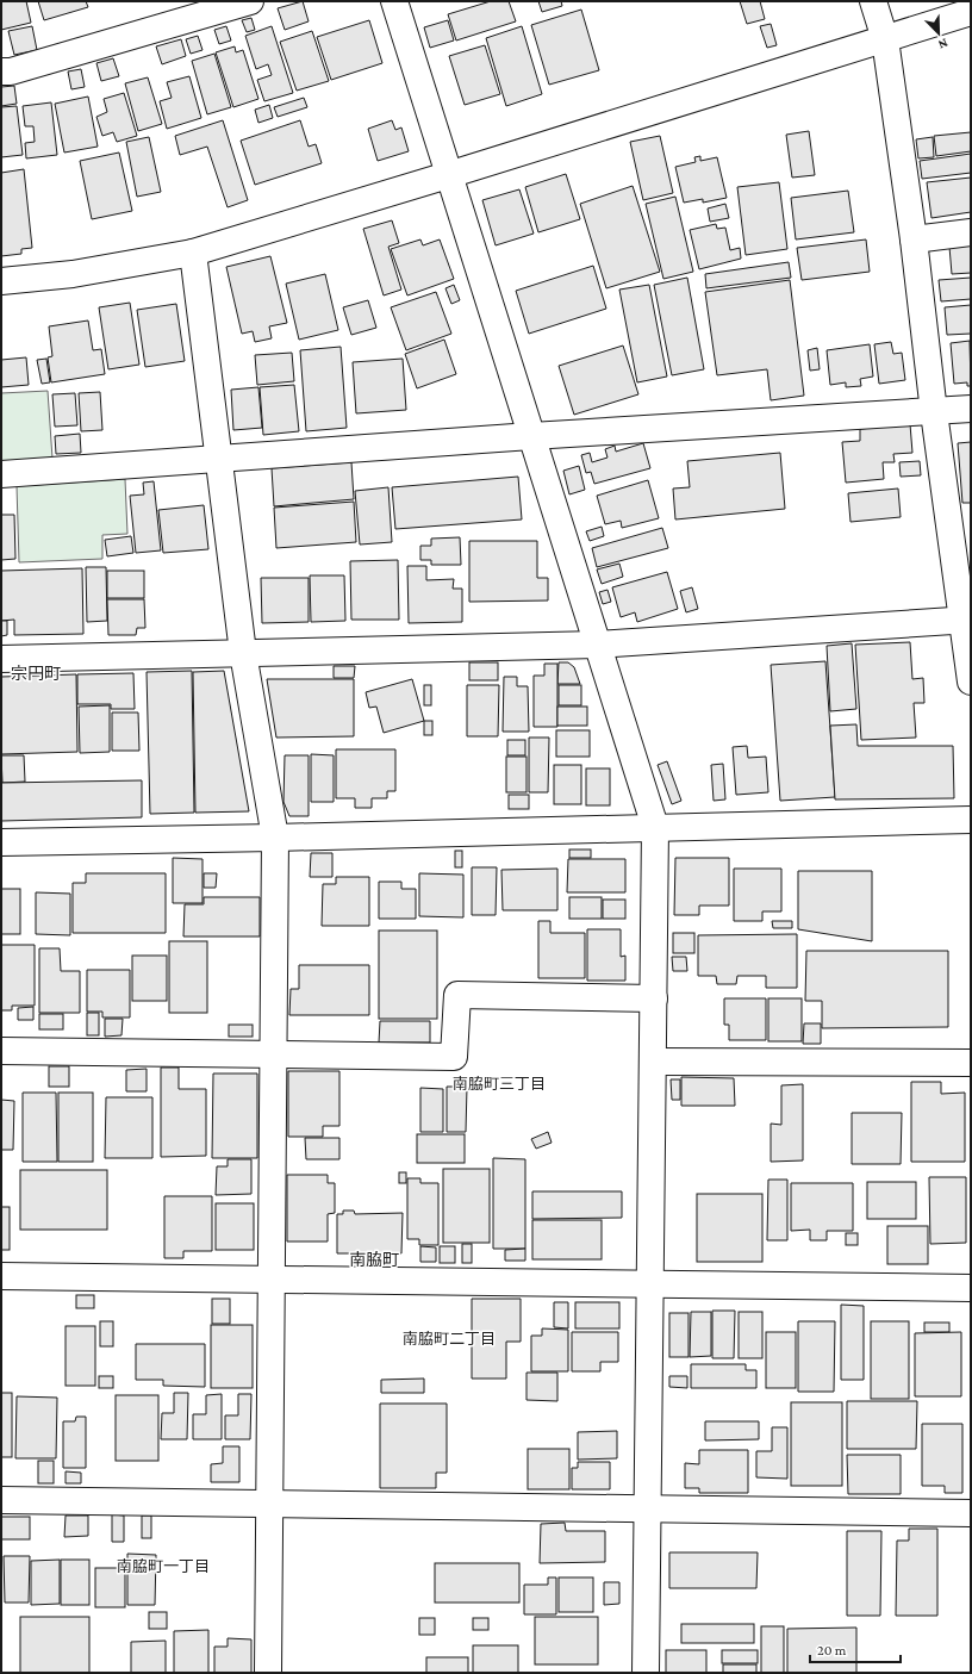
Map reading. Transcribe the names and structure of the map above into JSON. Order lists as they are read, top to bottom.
{
  "districts": [
    "宗円町",
    "南脇町三丁目",
    "南脇町",
    "南脇町二丁目",
    "南脇町一丁目"
  ],
  "scale_bar": "20 m",
  "north": "bottom right"
}
